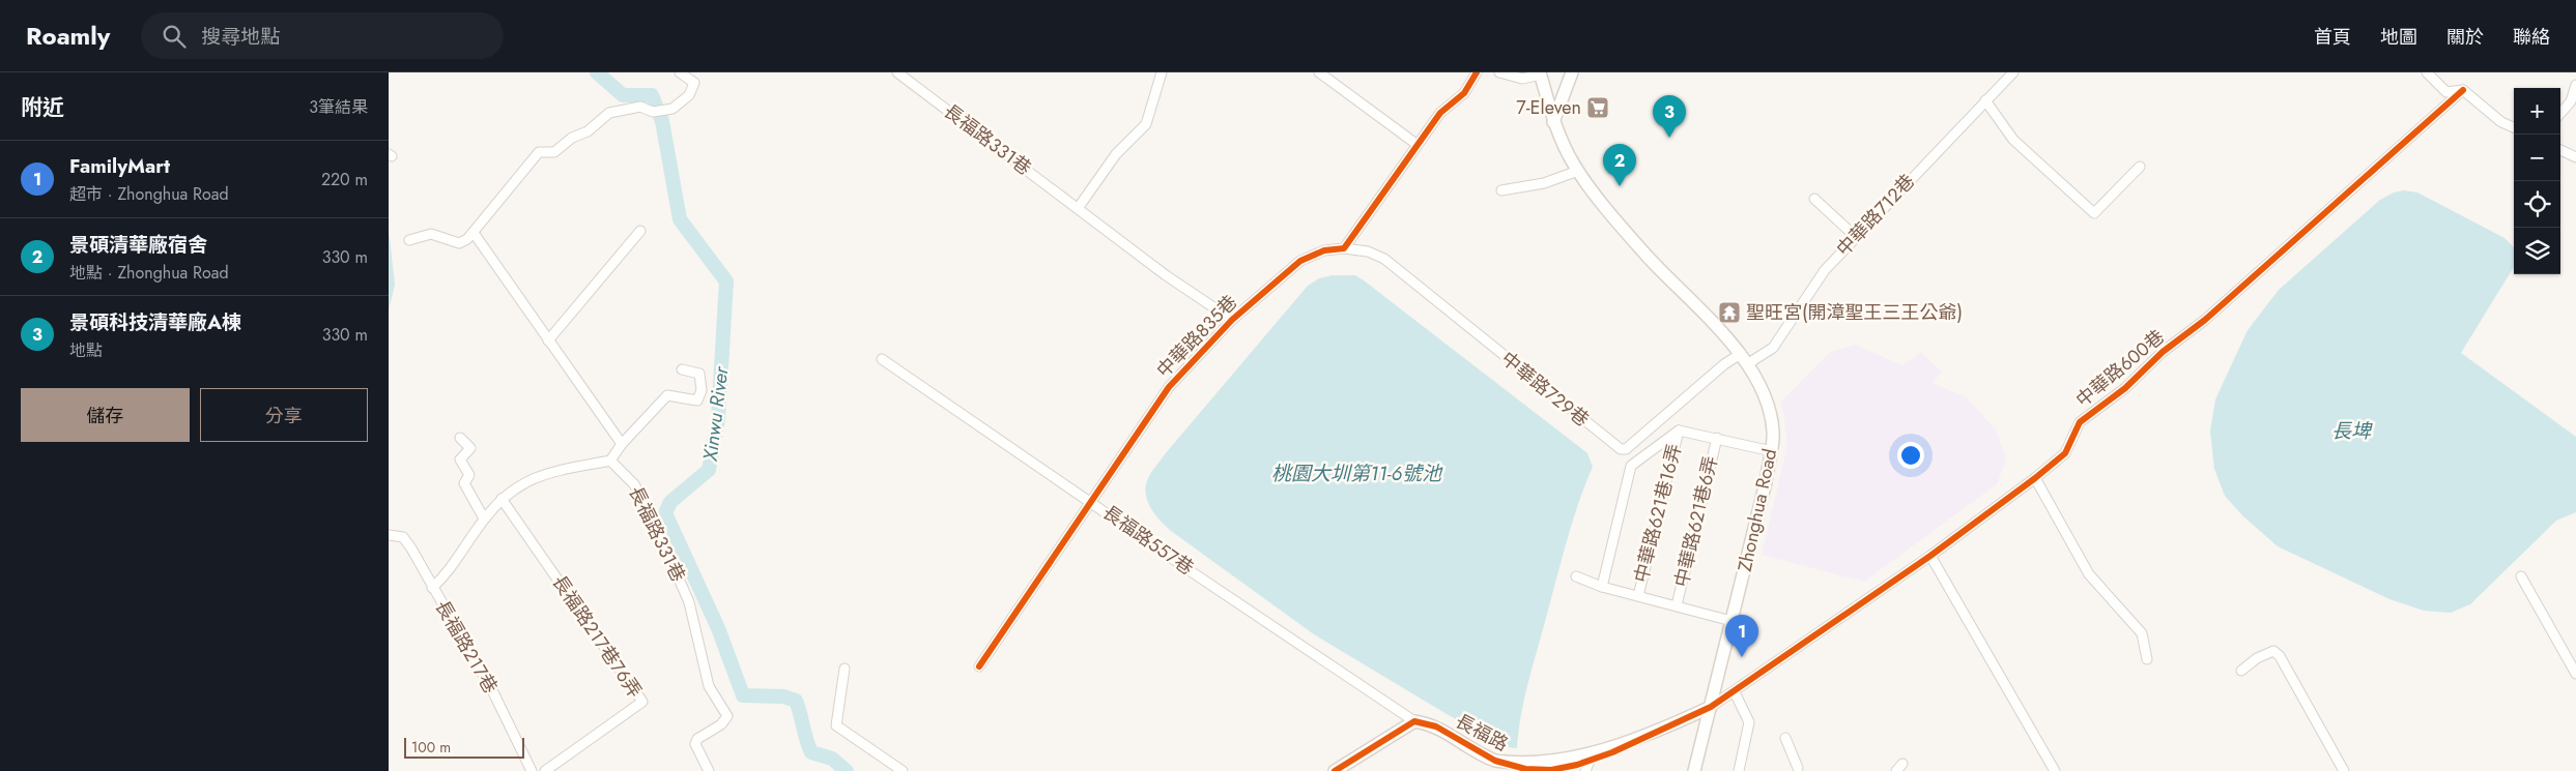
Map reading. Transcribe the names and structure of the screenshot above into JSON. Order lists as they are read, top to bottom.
{
  "streets": {
    "main road": ["Zhonghua Road", "長福路"],
    "street": [
      "長福路331巷",
      "中華路712巷",
      "中華路835巷",
      "中華路600巷",
      "中華路729巷",
      "中華路621巷16弄",
      "中華路621巷6弄",
      "長福路557巷",
      "長福路217巷76弄",
      "長福路217巷"
    ]
  },
  "crossings": [
    ["長福路331巷", "中華路835巷"],
    ["中華路712巷", "Zhonghua Road"],
    ["中華路835巷", "中華路729巷"],
    ["中華路835巷", "長福路557巷"],
    ["中華路600巷", "Zhonghua Road"],
    ["中華路600巷", "長福路"],
    ["中華路729巷", "Zhonghua Road"],
    ["Zhonghua Road", "長福路"],
    ["長福路557巷", "長福路"]
  ],
  "water": ["Xinwu River", "長埤", "桃園大圳第11-6號池"],
  "places": {
    "supermarket": ["7-Eleven"],
    "temple": ["聖旺宮(開漳聖王三王公爺)"]
  },
  "scale_bar": "100 m",
  "page": {
    "header": "Roamly",
    "search": "搜尋地點",
    "nav": [
      "首頁",
      "地圖",
      "關於",
      "聯絡"
    ],
    "heading": ["附近", "3筆結果"],
    "map_buttons": ["+", "−"],
    "pins": ["3", "2", "1"],
    "list": [
      {
        "mark": "1",
        "name": "FamilyMart",
        "note": "超市 · Zhonghua Road",
        "value": "220 m"
      },
      {
        "mark": "2",
        "name": "景碩清華廠宿舍",
        "note": "地點 · Zhonghua Road",
        "value": "330 m"
      },
      {
        "mark": "3",
        "name": "景碩科技清華廠A棟",
        "note": "地點",
        "value": "330 m"
      }
    ],
    "buttons": ["儲存", "分享"],
    "scale": "100 m"
  }
}
